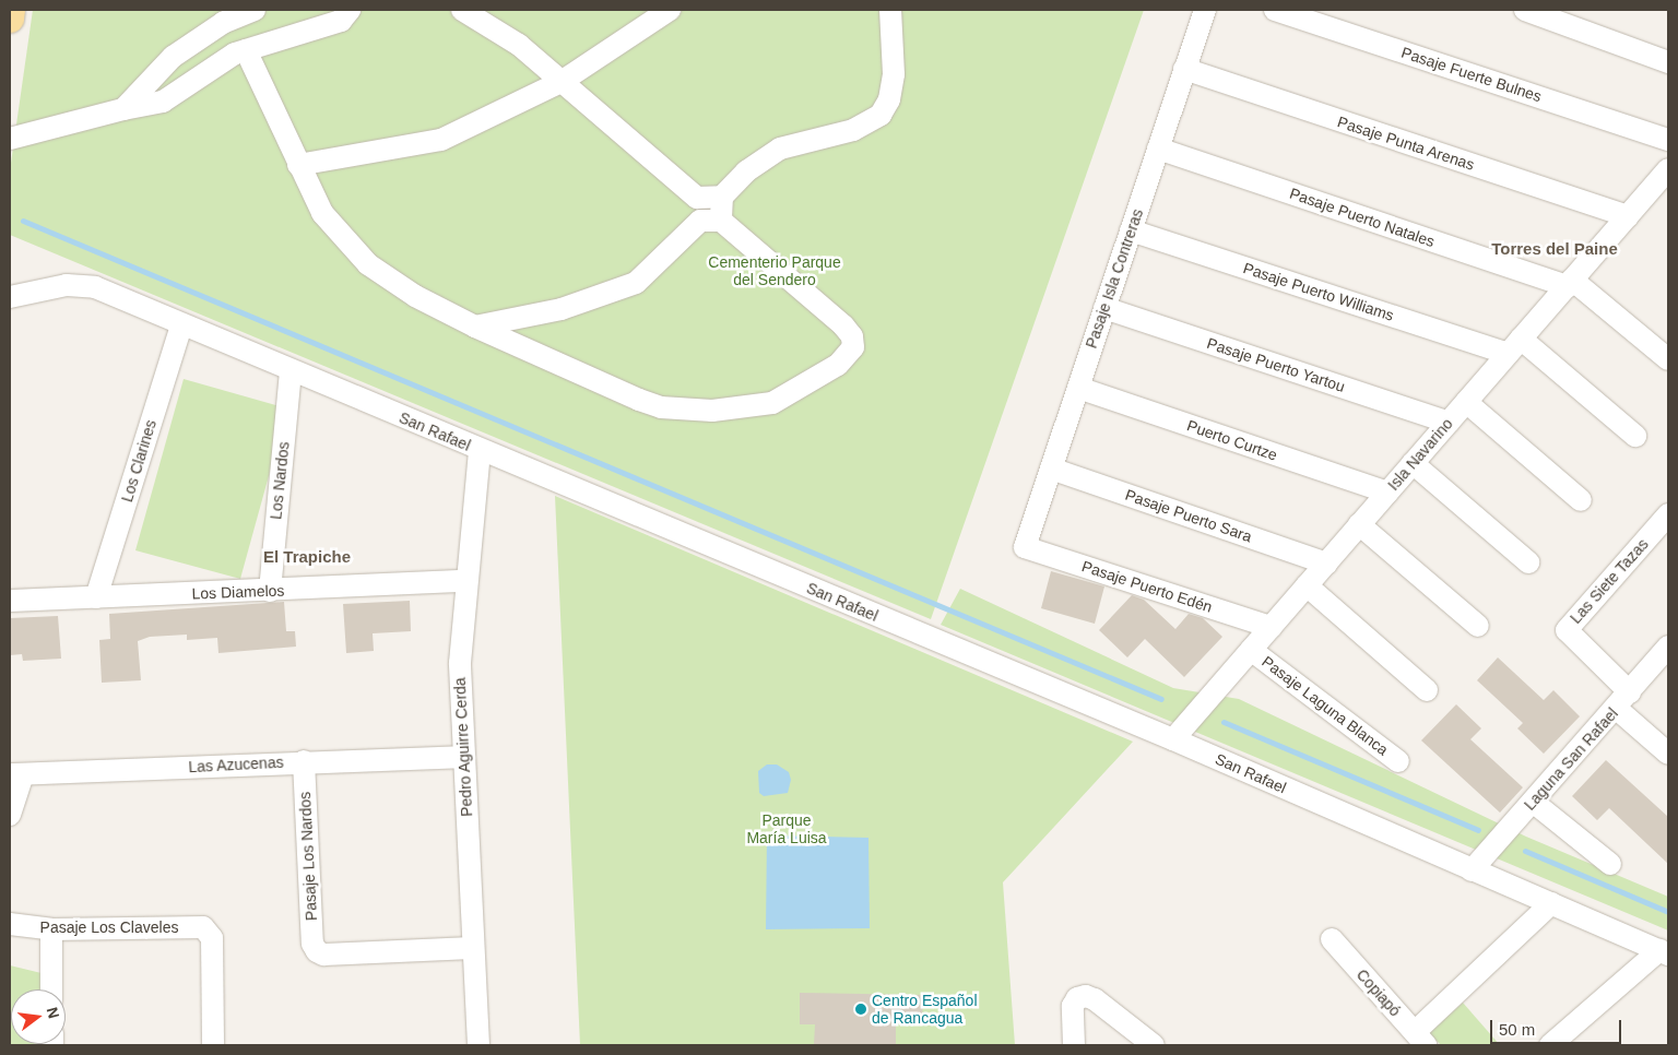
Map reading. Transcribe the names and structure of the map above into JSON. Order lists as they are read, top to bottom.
{
  "streets": {
    "street": [
      "Pasaje Fuerte Bulnes",
      "Pasaje Punta Arenas",
      "Pasaje Puerto Natales",
      "Pasaje Isla Contreras",
      "Pasaje Puerto Williams",
      "Pasaje Puerto Yartou",
      "San Rafael",
      "Puerto Curtze",
      "Isla Navarino",
      "Los Clarines",
      "Los Nardos",
      "Pasaje Puerto Sara",
      "Las Siete Tazas",
      "Pasaje Puerto Edén",
      "Los Diamelos",
      "Pasaje Laguna Blanca",
      "Pedro Aguirre Cerda",
      "Laguna San Rafael",
      "Las Azucenas",
      "Pasaje Los Nardos",
      "Pasaje Los Claveles",
      "Copiapó"
    ]
  },
  "crossings": [
    ["Pasaje Punta Arenas", "Pasaje Isla Contreras"],
    ["Pasaje Punta Arenas", "Isla Navarino"],
    ["Pasaje Puerto Natales", "Pasaje Isla Contreras"],
    ["Pasaje Puerto Natales", "Isla Navarino"],
    ["Pasaje Isla Contreras", "Pasaje Puerto Williams"],
    ["Pasaje Isla Contreras", "Pasaje Puerto Yartou"],
    ["Pasaje Isla Contreras", "Puerto Curtze"],
    ["Pasaje Isla Contreras", "Pasaje Puerto Sara"],
    ["Pasaje Isla Contreras", "Pasaje Puerto Edén"],
    ["Pasaje Puerto Williams", "Isla Navarino"],
    ["Pasaje Puerto Yartou", "Isla Navarino"],
    ["San Rafael", "Isla Navarino"],
    ["San Rafael", "Los Clarines"],
    ["San Rafael", "Los Nardos"],
    ["San Rafael", "Pedro Aguirre Cerda"],
    ["San Rafael", "Laguna San Rafael"],
    ["Puerto Curtze", "Isla Navarino"],
    ["Isla Navarino", "Pasaje Puerto Sara"],
    ["Isla Navarino", "Pasaje Puerto Edén"],
    ["Isla Navarino", "Pasaje Laguna Blanca"],
    ["Los Clarines", "Los Diamelos"],
    ["Los Nardos", "Los Diamelos"],
    ["Las Siete Tazas", "Laguna San Rafael"],
    ["Los Diamelos", "Pedro Aguirre Cerda"],
    ["Pedro Aguirre Cerda", "Las Azucenas"],
    ["Pedro Aguirre Cerda", "Pasaje Los Nardos"],
    ["Las Azucenas", "Pasaje Los Nardos"]
  ],
  "districts": ["Torres del Paine", "El Trapiche"],
  "parks": ["Cementerio Parque del Sendero", "Parque María Luisa"],
  "places": ["Centro Español de Rancagua"],
  "scale_bar": "50 m",
  "north": "right"
}
